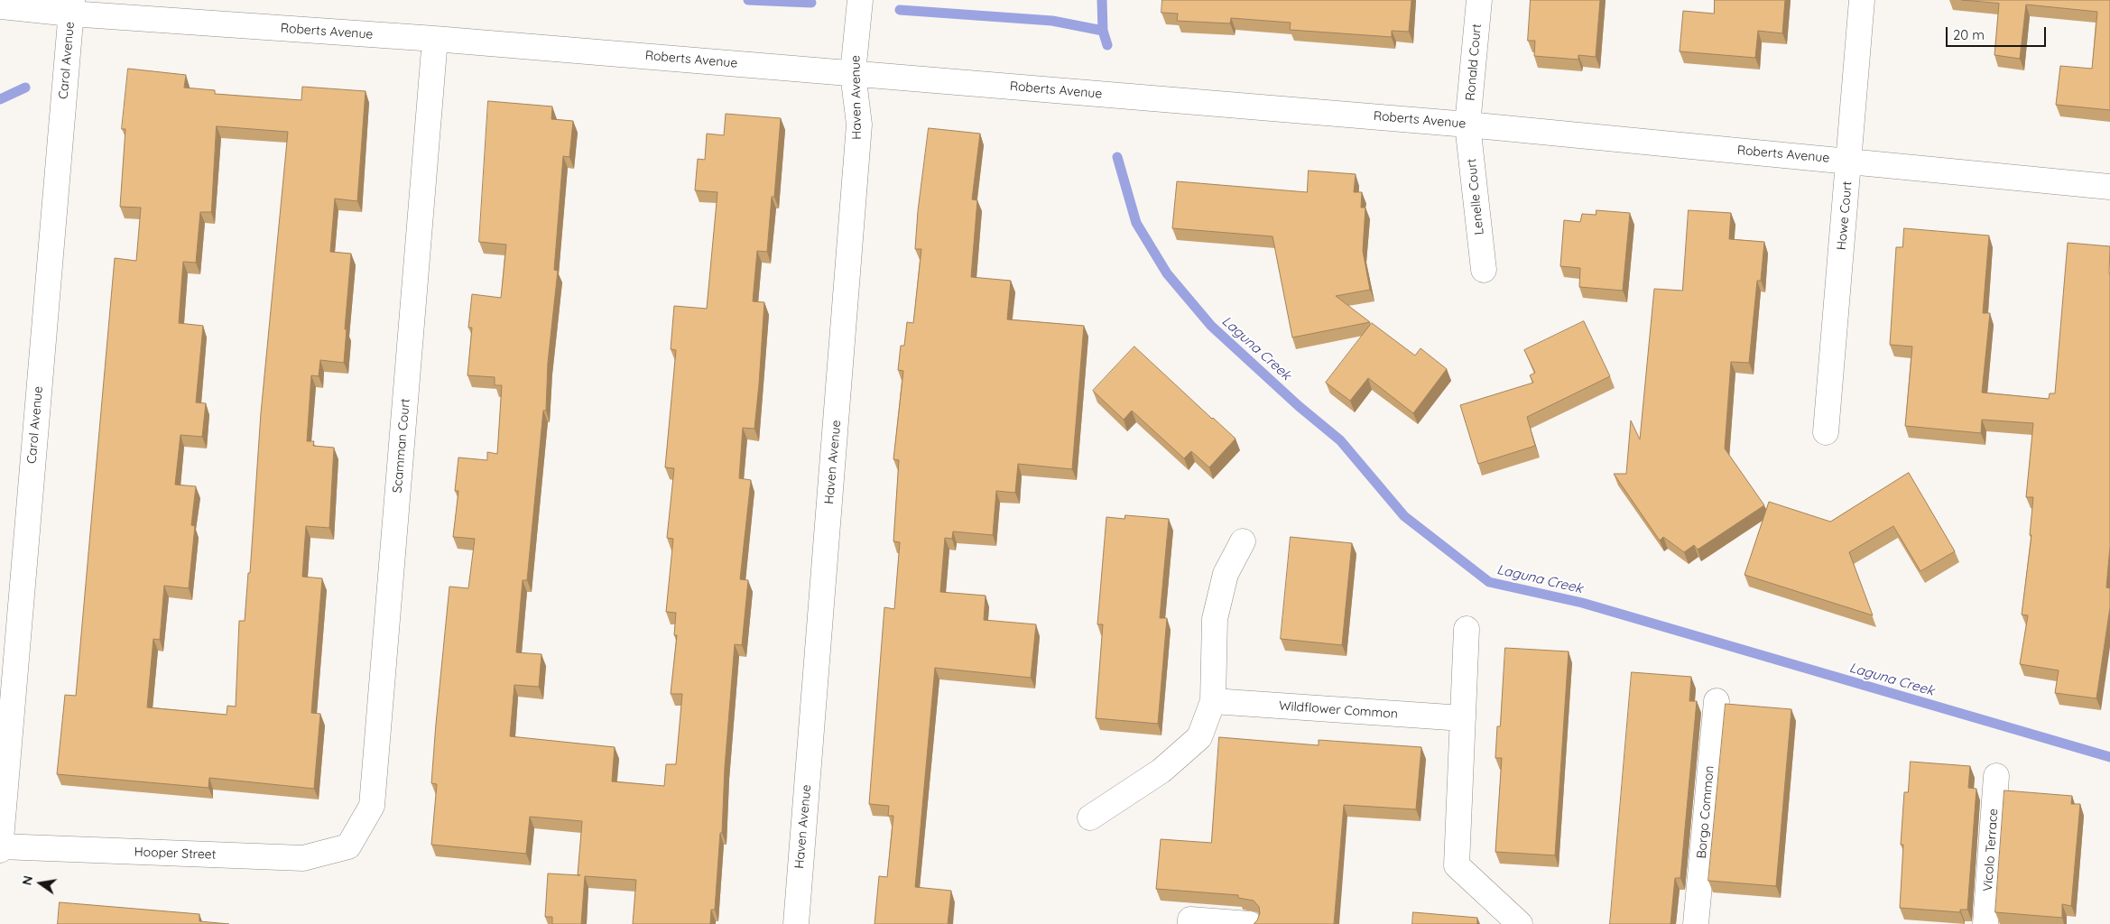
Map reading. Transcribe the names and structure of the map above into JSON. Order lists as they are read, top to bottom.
{
  "streets": {
    "street": [
      "Roberts Avenue",
      "Carol Avenue",
      "Ronald Court",
      "Haven Avenue",
      "Lenelle Court",
      "Howe Court",
      "Scamman Court",
      "Wildflower Common",
      "Borgo Common",
      "Vicolo Terrace",
      "Hooper Street"
    ]
  },
  "crossings": [
    ["Roberts Avenue", "Carol Avenue"],
    ["Roberts Avenue", "Ronald Court"],
    ["Roberts Avenue", "Haven Avenue"],
    ["Roberts Avenue", "Lenelle Court"],
    ["Roberts Avenue", "Howe Court"],
    ["Roberts Avenue", "Scamman Court"],
    ["Carol Avenue", "Hooper Street"],
    ["Ronald Court", "Lenelle Court"],
    ["Scamman Court", "Hooper Street"]
  ],
  "water": ["Laguna Creek"],
  "scale_bar": "20 m",
  "north": "left"
}
